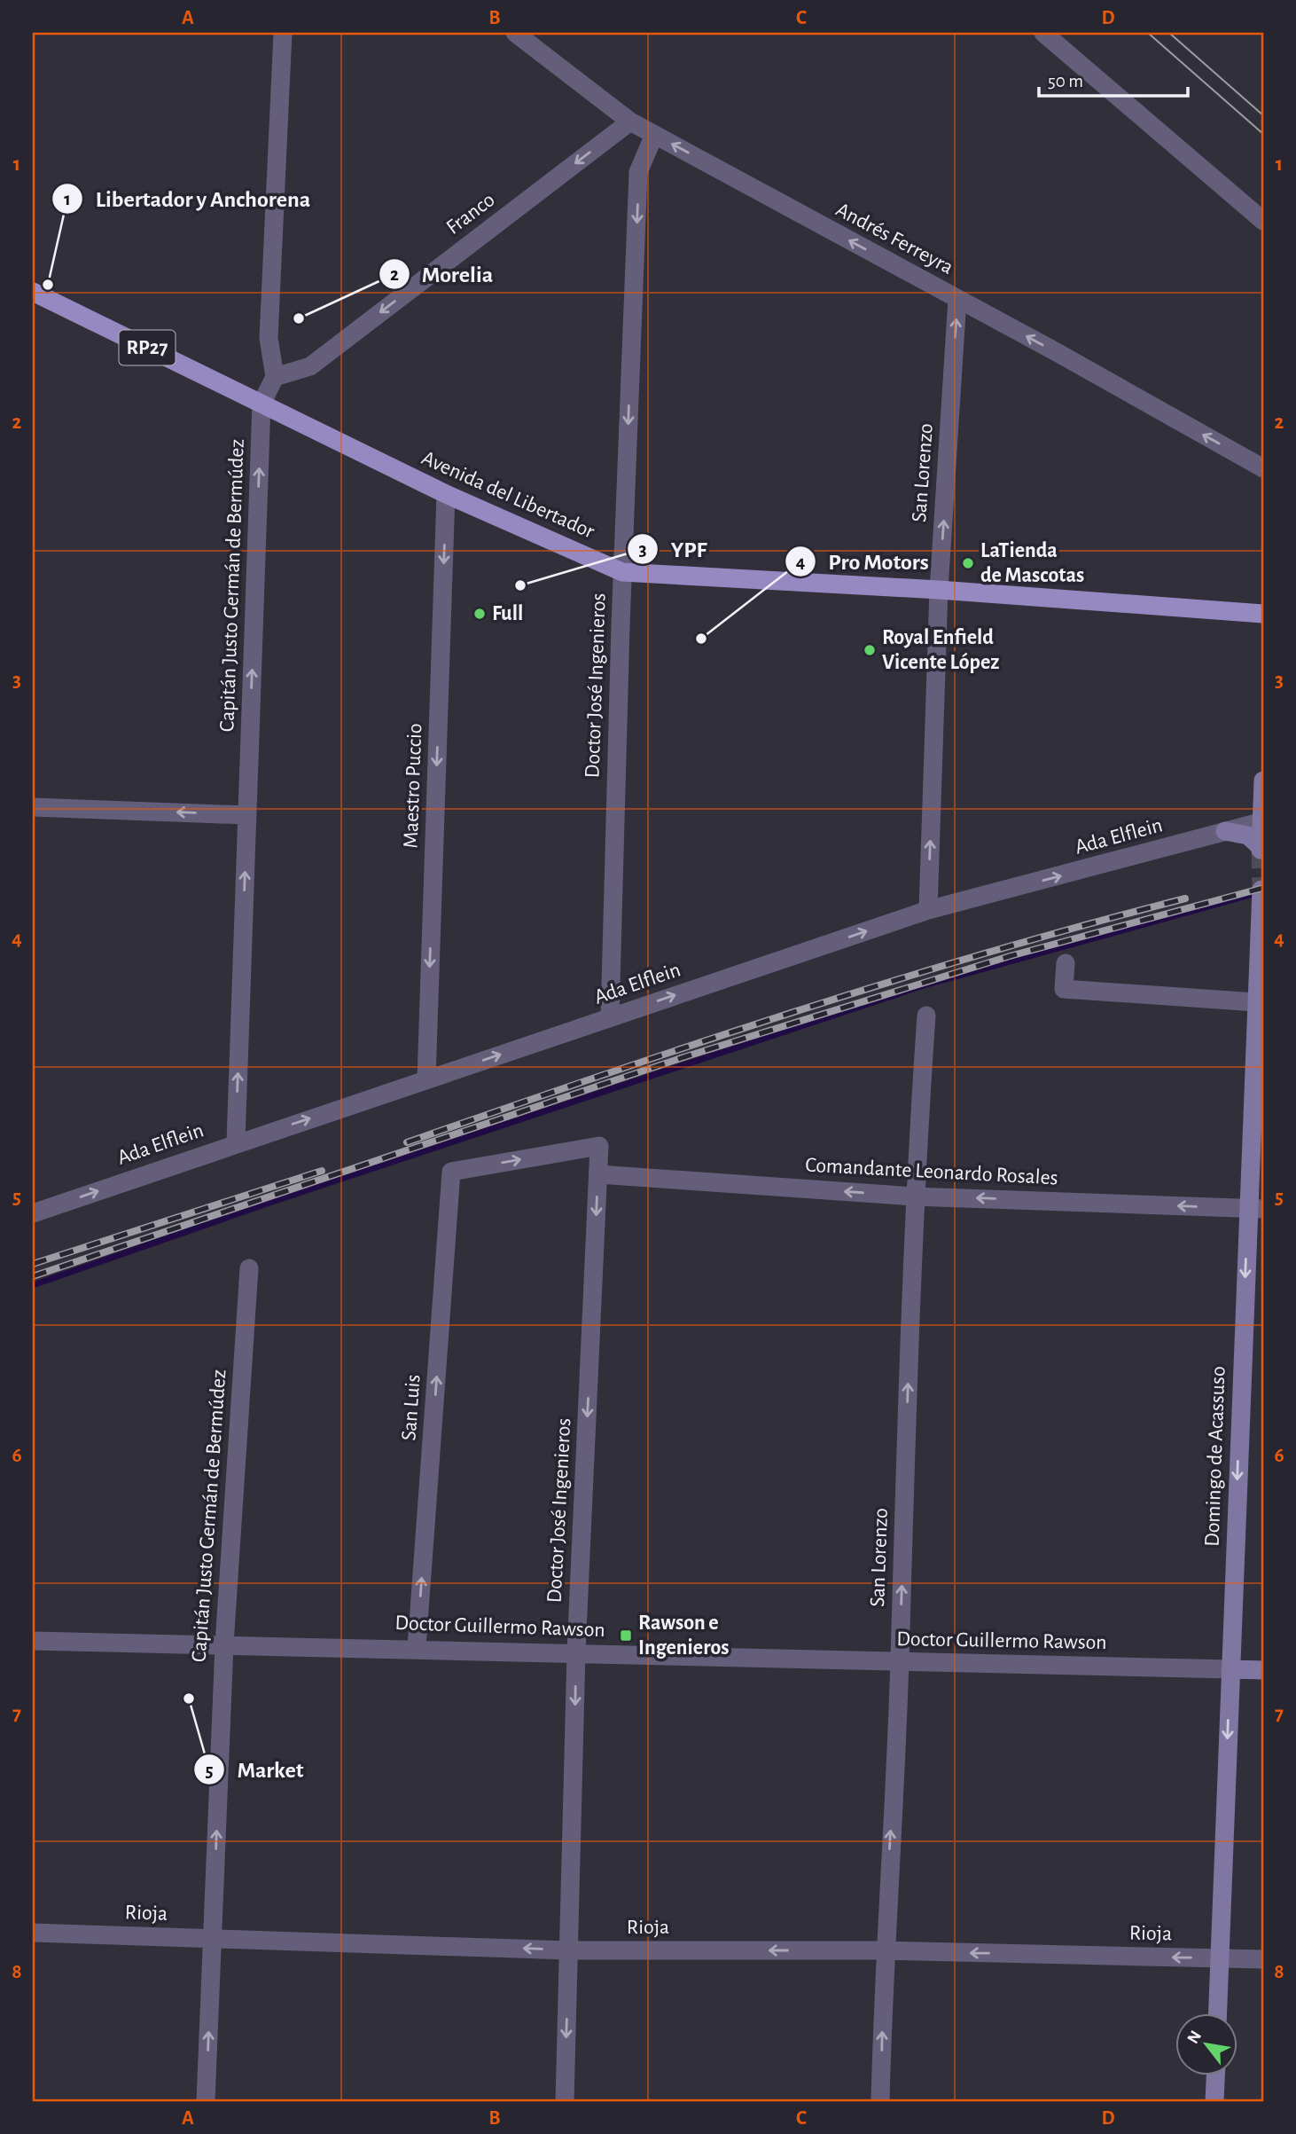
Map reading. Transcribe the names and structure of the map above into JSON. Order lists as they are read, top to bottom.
{
  "streets": {
    "main road": ["RP27", "Avenida del Libertador"],
    "street": [
      "Franco",
      "Andrés Ferreyra",
      "San Lorenzo",
      "Capitán Justo Germán de Bermúdez",
      "Doctor José Ingenieros",
      "Maestro Puccio",
      "Ada Elflein",
      "Comandante Leonardo Rosales",
      "San Luis",
      "Domingo de Acassuso",
      "Doctor Guillermo Rawson",
      "Rioja"
    ]
  },
  "crossings": [
    ["Franco", "Andrés Ferreyra"],
    ["Franco", "Capitán Justo Germán de Bermúdez"],
    ["Andrés Ferreyra", "San Lorenzo"],
    ["Andrés Ferreyra", "Doctor José Ingenieros"],
    ["San Lorenzo", "Avenida del Libertador"],
    ["San Lorenzo", "Ada Elflein"],
    ["San Lorenzo", "Comandante Leonardo Rosales"],
    ["San Lorenzo", "Doctor Guillermo Rawson"],
    ["San Lorenzo", "Rioja"],
    ["Avenida del Libertador", "Capitán Justo Germán de Bermúdez"],
    ["Avenida del Libertador", "Doctor José Ingenieros"],
    ["Avenida del Libertador", "Maestro Puccio"],
    ["Capitán Justo Germán de Bermúdez", "Ada Elflein"],
    ["Capitán Justo Germán de Bermúdez", "Doctor Guillermo Rawson"],
    ["Capitán Justo Germán de Bermúdez", "Rioja"],
    ["Doctor José Ingenieros", "Ada Elflein"],
    ["Doctor José Ingenieros", "Comandante Leonardo Rosales"],
    ["Doctor José Ingenieros", "San Luis"],
    ["Doctor José Ingenieros", "Doctor Guillermo Rawson"],
    ["Doctor José Ingenieros", "Rioja"],
    ["Maestro Puccio", "Ada Elflein"],
    ["Comandante Leonardo Rosales", "Domingo de Acassuso"],
    ["San Luis", "Doctor Guillermo Rawson"],
    ["Domingo de Acassuso", "Doctor Guillermo Rawson"],
    ["Domingo de Acassuso", "Rioja"]
  ],
  "one_way": [
    "Franco",
    "Andrés Ferreyra",
    "San Lorenzo",
    "Capitán Justo Germán de Bermúdez",
    "Doctor José Ingenieros",
    "Maestro Puccio",
    "Ada Elflein",
    "Comandante Leonardo Rosales",
    "San Luis",
    "Domingo de Acassuso",
    "Rioja"
  ],
  "places": {
    "other": [
      "Libertador y Anchorena",
      "Morelia",
      "LaTienda de Mascotas",
      "YPF",
      "Full",
      "Pro Motors",
      "Royal Enfield Vicente López",
      "Market"
    ],
    "transit": ["Rawson e Ingenieros"]
  },
  "scale_bar": "50 m",
  "north": "top left",
  "grid": {
    "columns": [
      "A",
      "B",
      "C",
      "D"
    ],
    "rows": [
      "1",
      "2",
      "3",
      "4",
      "5",
      "6",
      "7",
      "8"
    ]
  }
}
